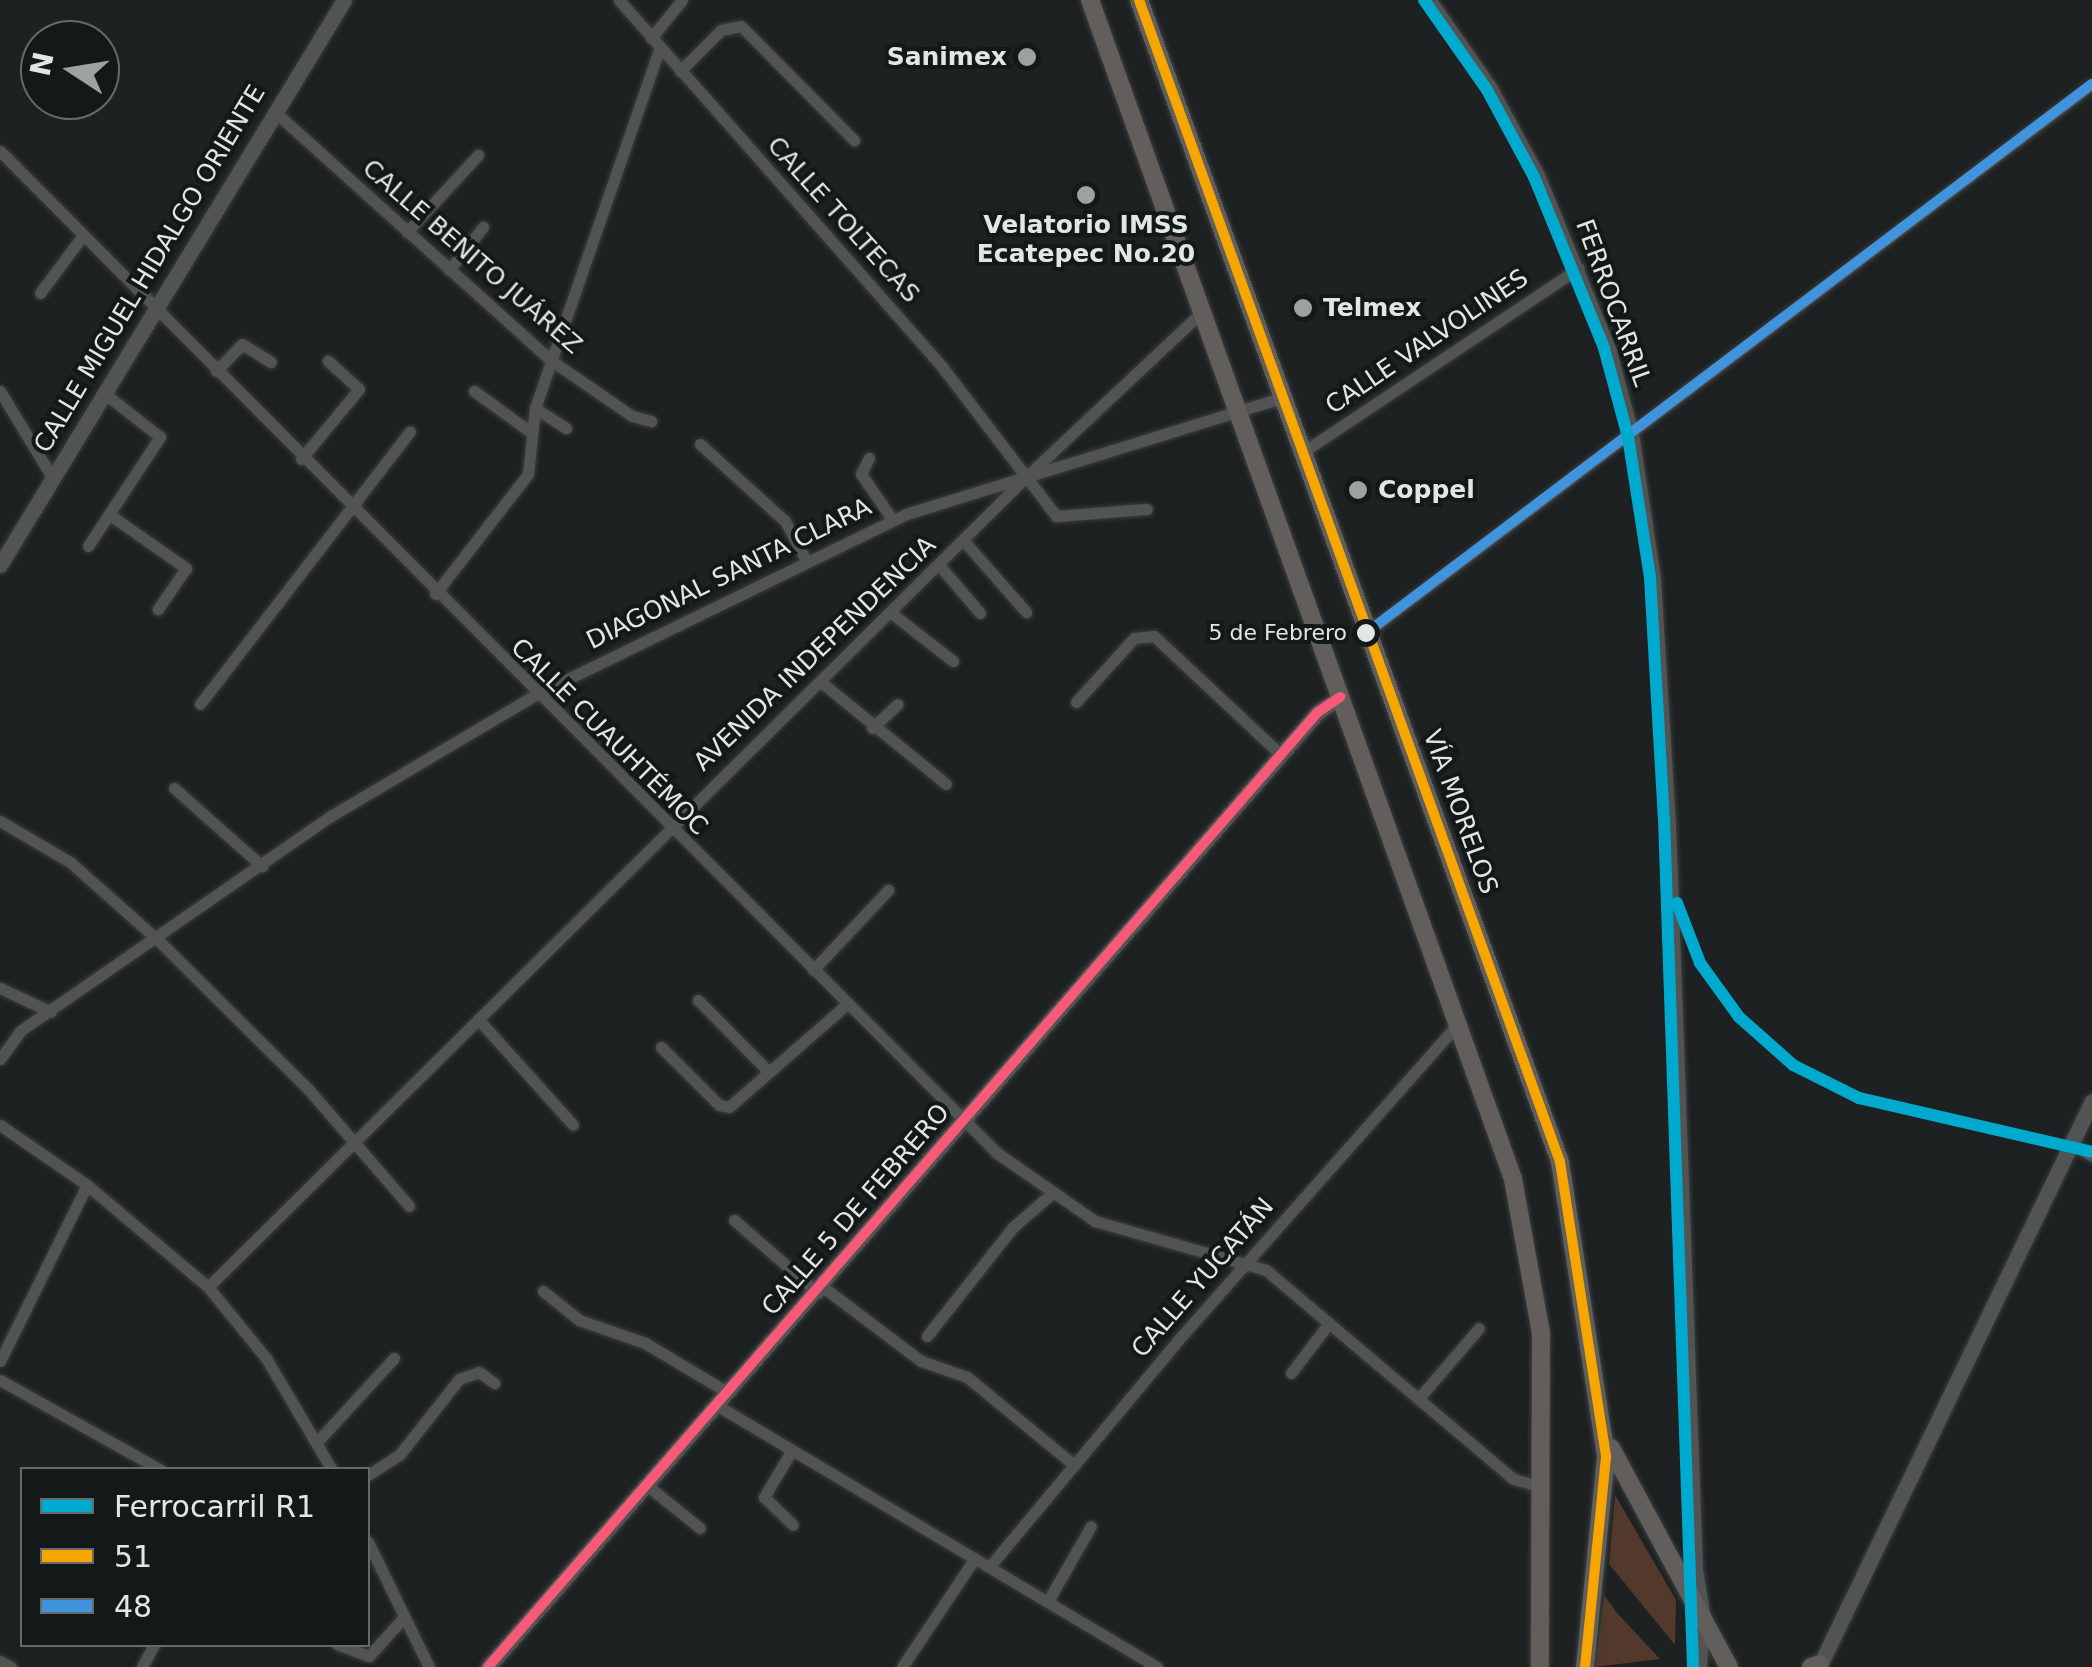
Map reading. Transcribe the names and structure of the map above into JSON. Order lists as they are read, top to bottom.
{
  "streets": {
    "main road": ["VÍA MORELOS"],
    "street": [
      "CALLE TOLTECAS",
      "CALLE BENITO JUÁREZ",
      "CALLE MIGUEL HIDALGO ORIENTE",
      "FERROCARRIL",
      "CALLE VALVOLINES",
      "DIAGONAL SANTA CLARA",
      "AVENIDA INDEPENDENCIA",
      "CALLE CUAUHTÉMOC",
      "CALLE 5 DE FEBRERO",
      "CALLE YUCATÁN"
    ]
  },
  "crossings": [
    ["CALLE TOLTECAS", "DIAGONAL SANTA CLARA"],
    ["CALLE TOLTECAS", "AVENIDA INDEPENDENCIA"],
    ["CALLE BENITO JUÁREZ", "CALLE MIGUEL HIDALGO ORIENTE"],
    ["CALLE MIGUEL HIDALGO ORIENTE", "CALLE CUAUHTÉMOC"],
    ["FERROCARRIL", "CALLE VALVOLINES"],
    ["CALLE VALVOLINES", "VÍA MORELOS"],
    ["DIAGONAL SANTA CLARA", "AVENIDA INDEPENDENCIA"],
    ["DIAGONAL SANTA CLARA", "CALLE CUAUHTÉMOC"],
    ["DIAGONAL SANTA CLARA", "VÍA MORELOS"],
    ["AVENIDA INDEPENDENCIA", "CALLE CUAUHTÉMOC"],
    ["CALLE CUAUHTÉMOC", "CALLE 5 DE FEBRERO"],
    ["CALLE CUAUHTÉMOC", "CALLE YUCATÁN"]
  ],
  "places": [
    "Sanimex",
    "Velatorio IMSS Ecatepec No.20",
    "Telmex",
    "Coppel",
    "5 de Febrero"
  ],
  "lines": ["rail line R1", "transit line 51", "transit line 48"],
  "legend": ["Ferrocarril R1", "51", "48"],
  "north": "left"
}
